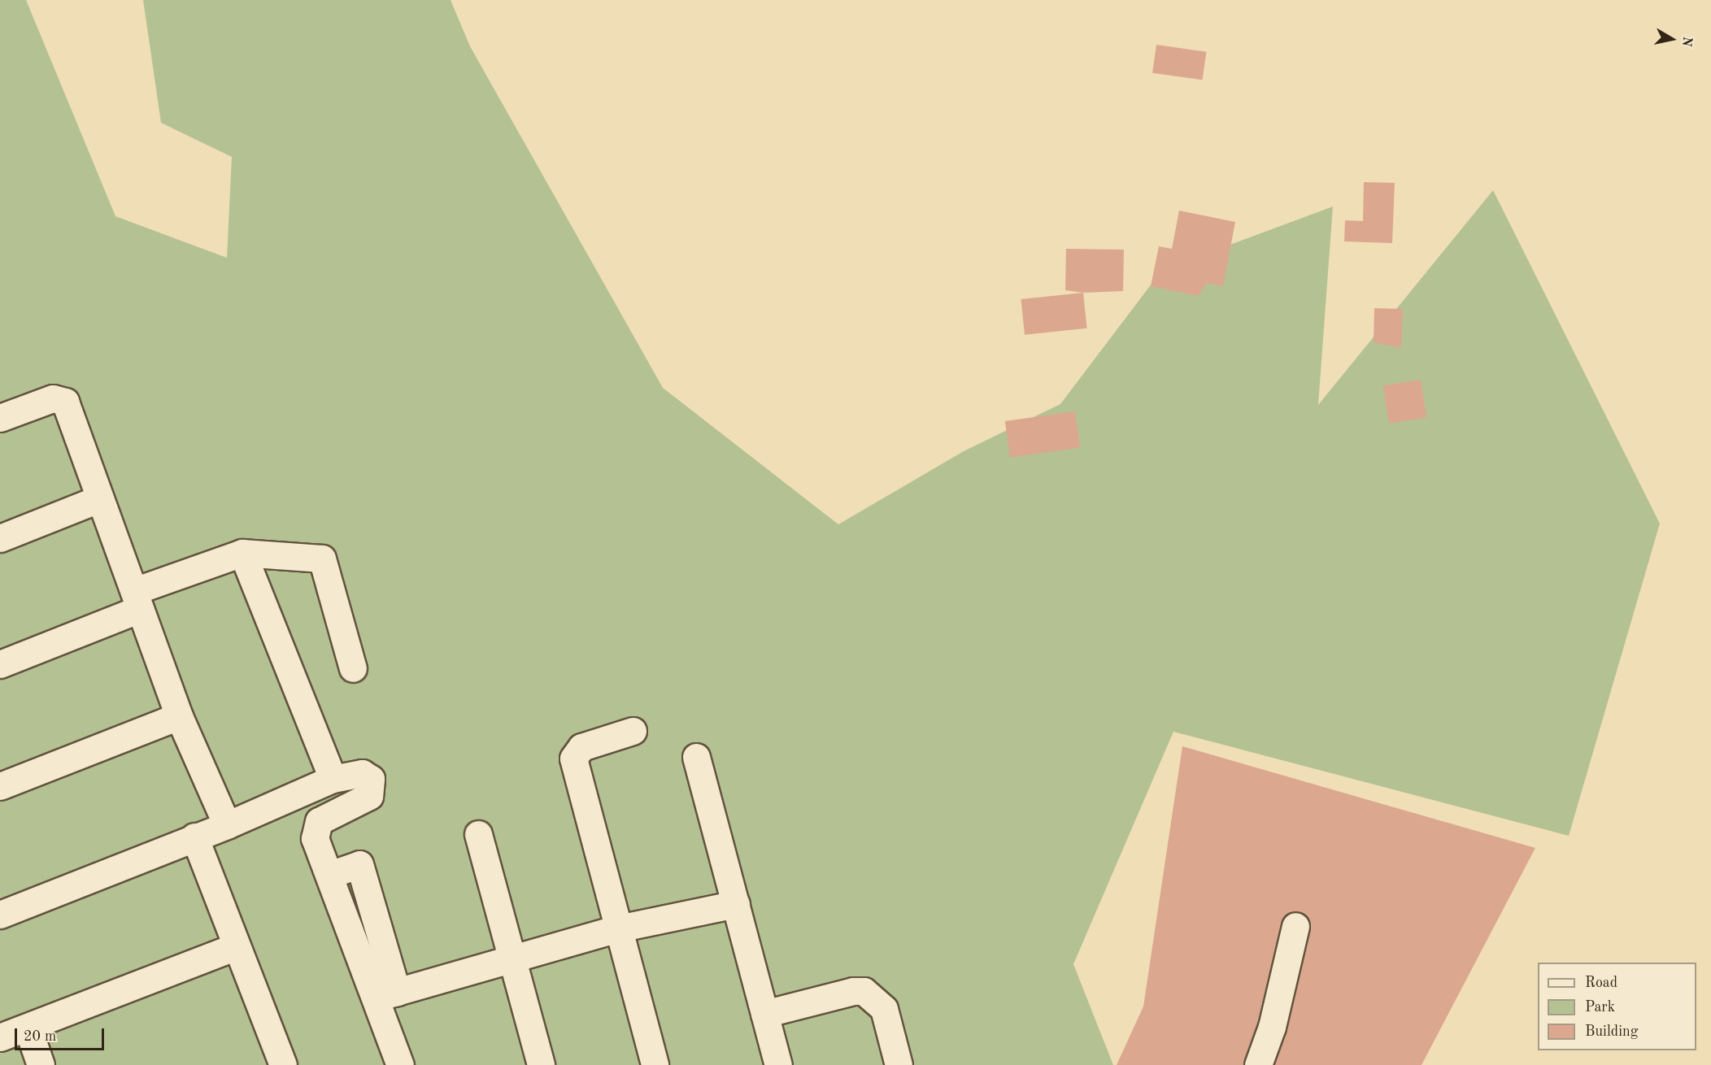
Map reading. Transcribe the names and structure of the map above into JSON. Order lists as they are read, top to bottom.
{
  "legend": ["Road", "Park", "Building"],
  "scale_bar": "20 m",
  "north": "right"
}
